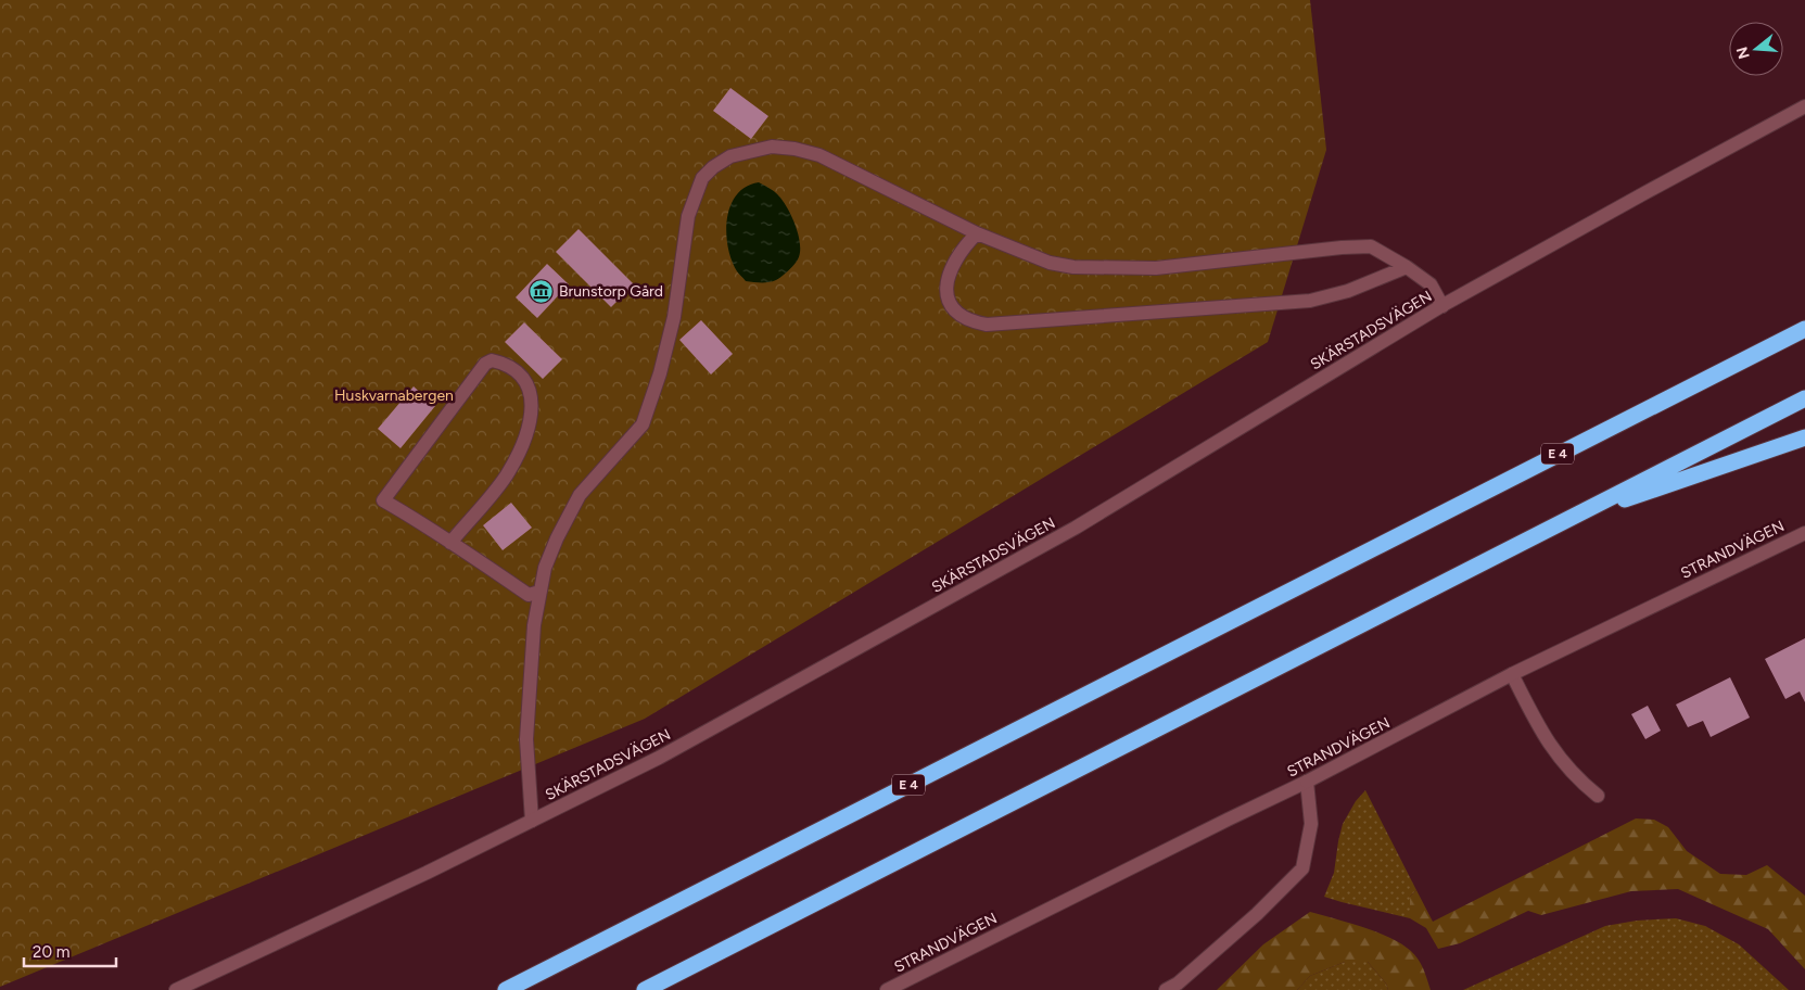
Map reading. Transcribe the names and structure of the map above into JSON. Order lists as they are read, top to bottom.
{
  "streets": {
    "highway": ["E 4"],
    "main road": ["SKÄRSTADSVÄGEN", "STRANDVÄGEN"]
  },
  "parks": ["Huskvarnabergen"],
  "places": {
    "museum": ["Brunstorp Gård"]
  },
  "scale_bar": "20 m",
  "north": "left"
}
